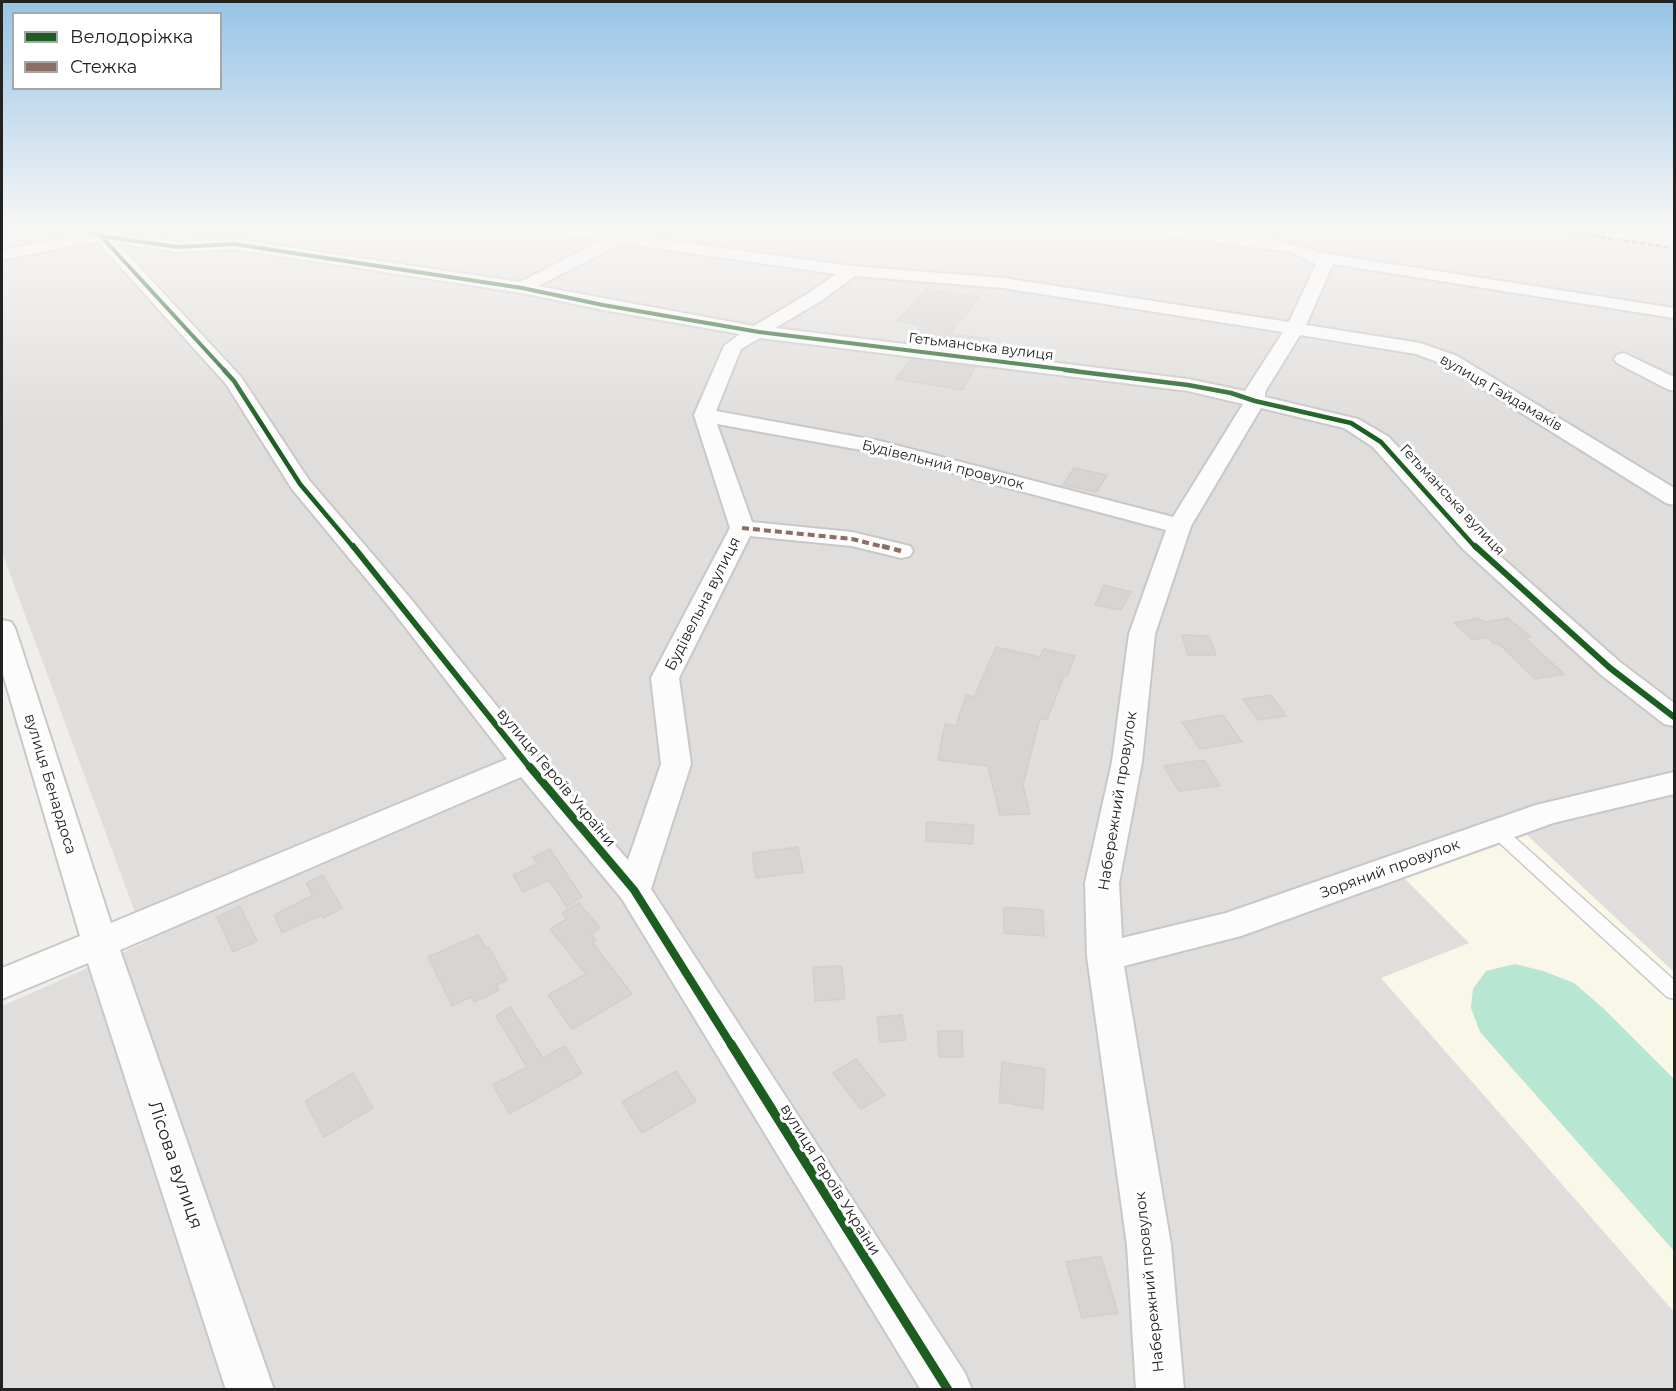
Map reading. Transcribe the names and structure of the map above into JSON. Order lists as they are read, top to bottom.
{
  "streets": {
    "street": [
      "Гетьманська вулиця",
      "вулиця Гайдамаків",
      "Будівельний провулок",
      "Будівельна вулиця",
      "вулиця Героїв України",
      "вулиця Бенардоса",
      "Набережний провулок",
      "Зоряний провулок",
      "Лісова вулиця"
    ]
  },
  "crossings": [
    ["Гетьманська вулиця", "Набережний провулок"],
    ["вулиця Гайдамаків", "Набережний провулок"],
    ["Будівельний провулок", "Будівельна вулиця"],
    ["Будівельний провулок", "Набережний провулок"],
    ["Будівельна вулиця", "вулиця Героїв України"],
    ["вулиця Бенардоса", "Лісова вулиця"],
    ["Набережний провулок", "Зоряний провулок"]
  ],
  "legend": ["Велодоріжка", "Стежка"]
}
